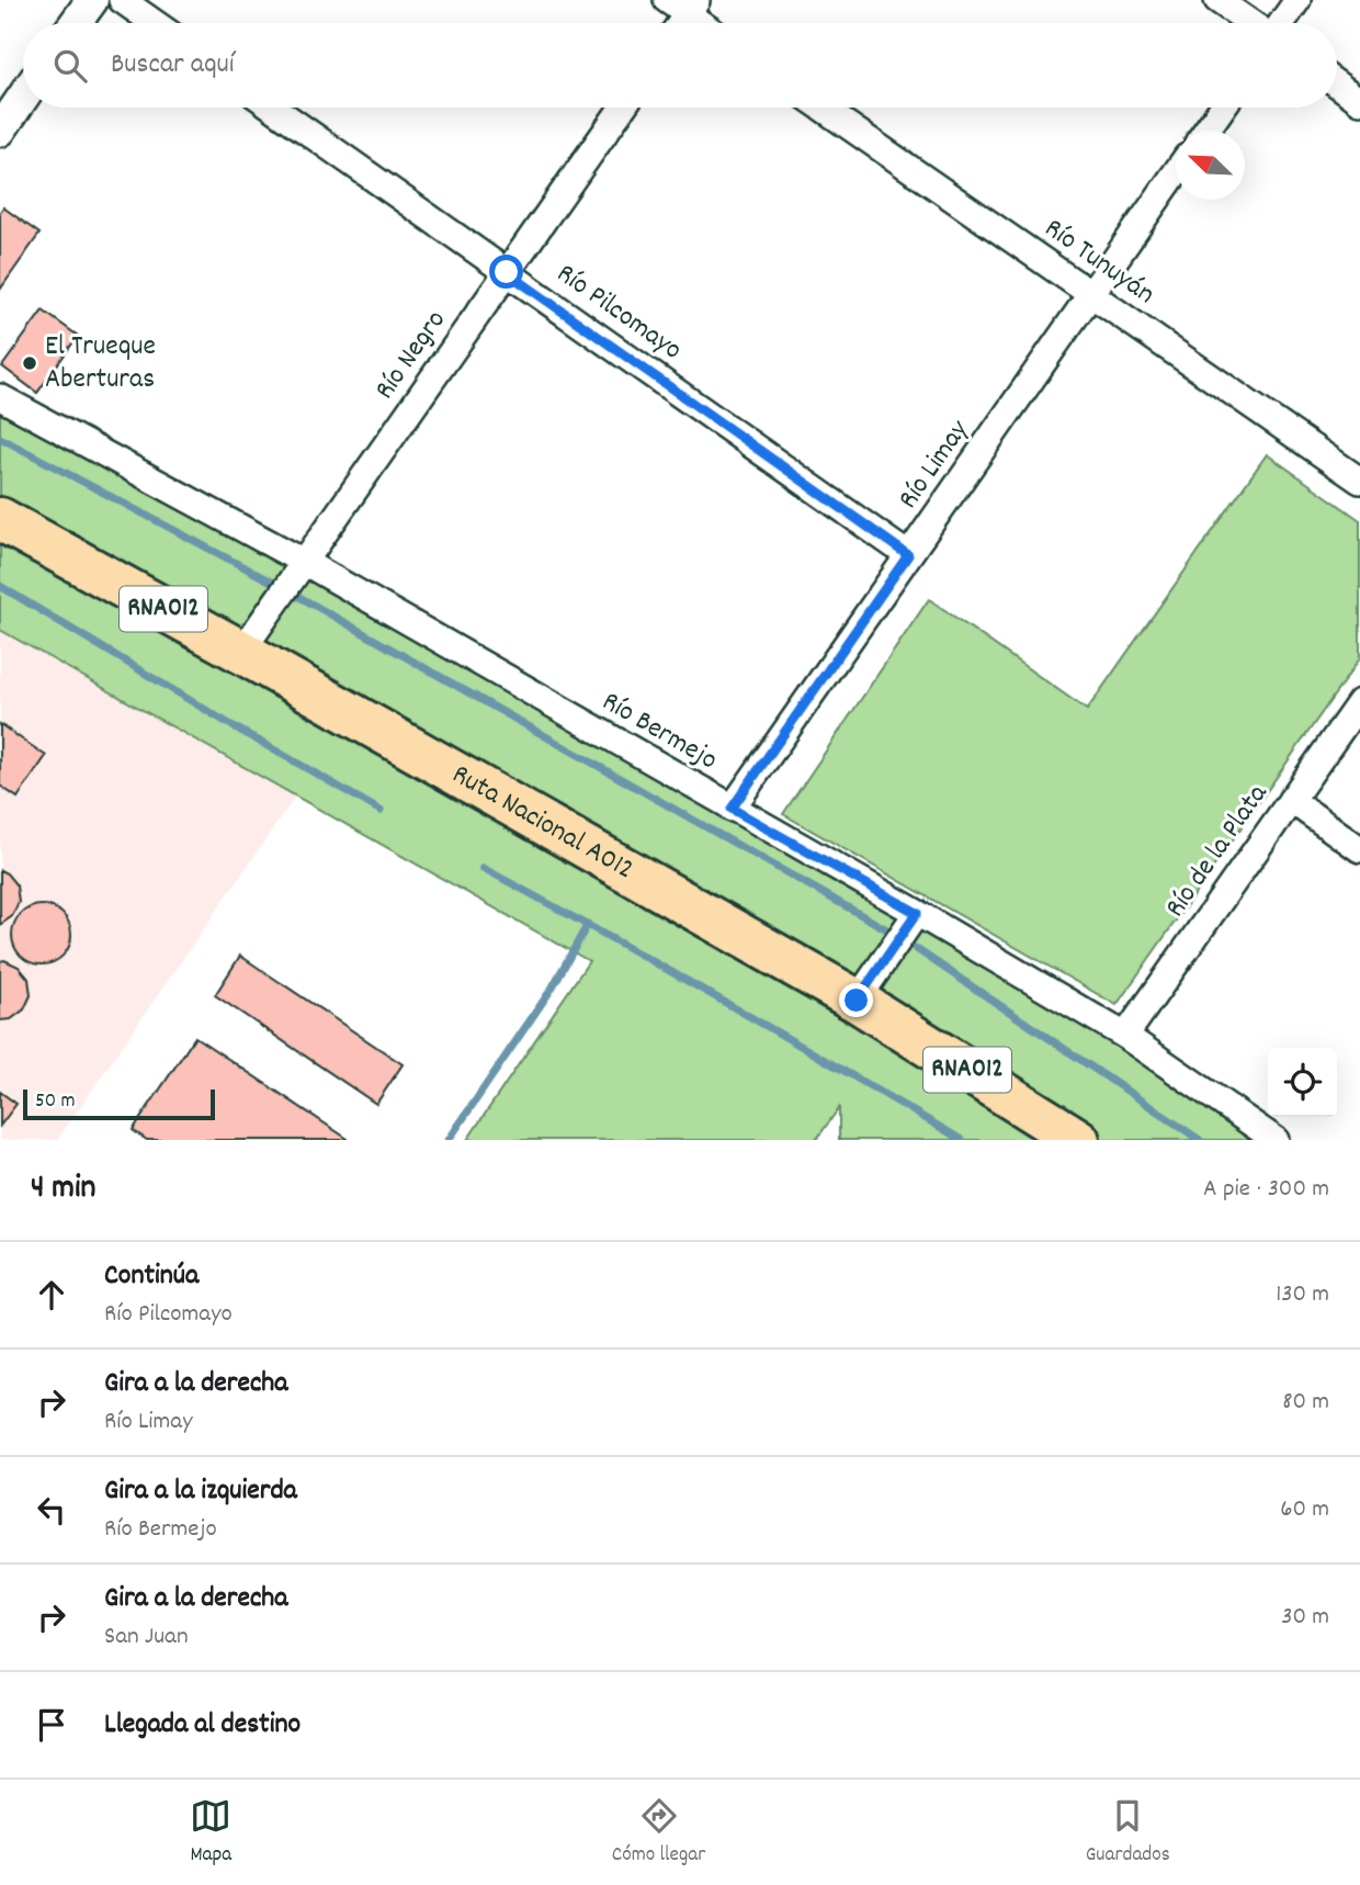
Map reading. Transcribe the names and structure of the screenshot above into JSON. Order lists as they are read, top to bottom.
{
  "streets": {
    "highway": ["RNA012", "Ruta Nacional A012"],
    "street": [
      "Río Tunuyán",
      "Río Pilcomayo",
      "Río Negro",
      "Río Limay",
      "Río Bermejo",
      "Río de la Plata"
    ]
  },
  "crossings": [
    ["Río Tunuyán", "Río Limay"],
    ["Río Pilcomayo", "Río Negro"],
    ["Río Pilcomayo", "Río Limay"],
    ["Río Negro", "Río Bermejo"],
    ["Río Negro", "Ruta Nacional A012"],
    ["Río Limay", "Río Bermejo"],
    ["Río Bermejo", "Río de la Plata"]
  ],
  "places": ["El Trueque Aberturas"],
  "scale_bar": "50 m",
  "north": "top left",
  "page": {
    "search": "Buscar aquí",
    "scale": "50 m",
    "heading": ["4 min", "A pie · 300 m"],
    "list": [
      ["Continúa", "Río Pilcomayo", "130 m"],
      ["Gira a la derecha", "Río Limay", "80 m"],
      ["Gira a la izquierda", "Río Bermejo", "60 m"],
      ["Gira a la derecha", "San Juan", "30 m"],
      "Llegada al destino"
    ],
    "nav": ["Mapa", "Cómo llegar", "Guardados"]
  }
}
